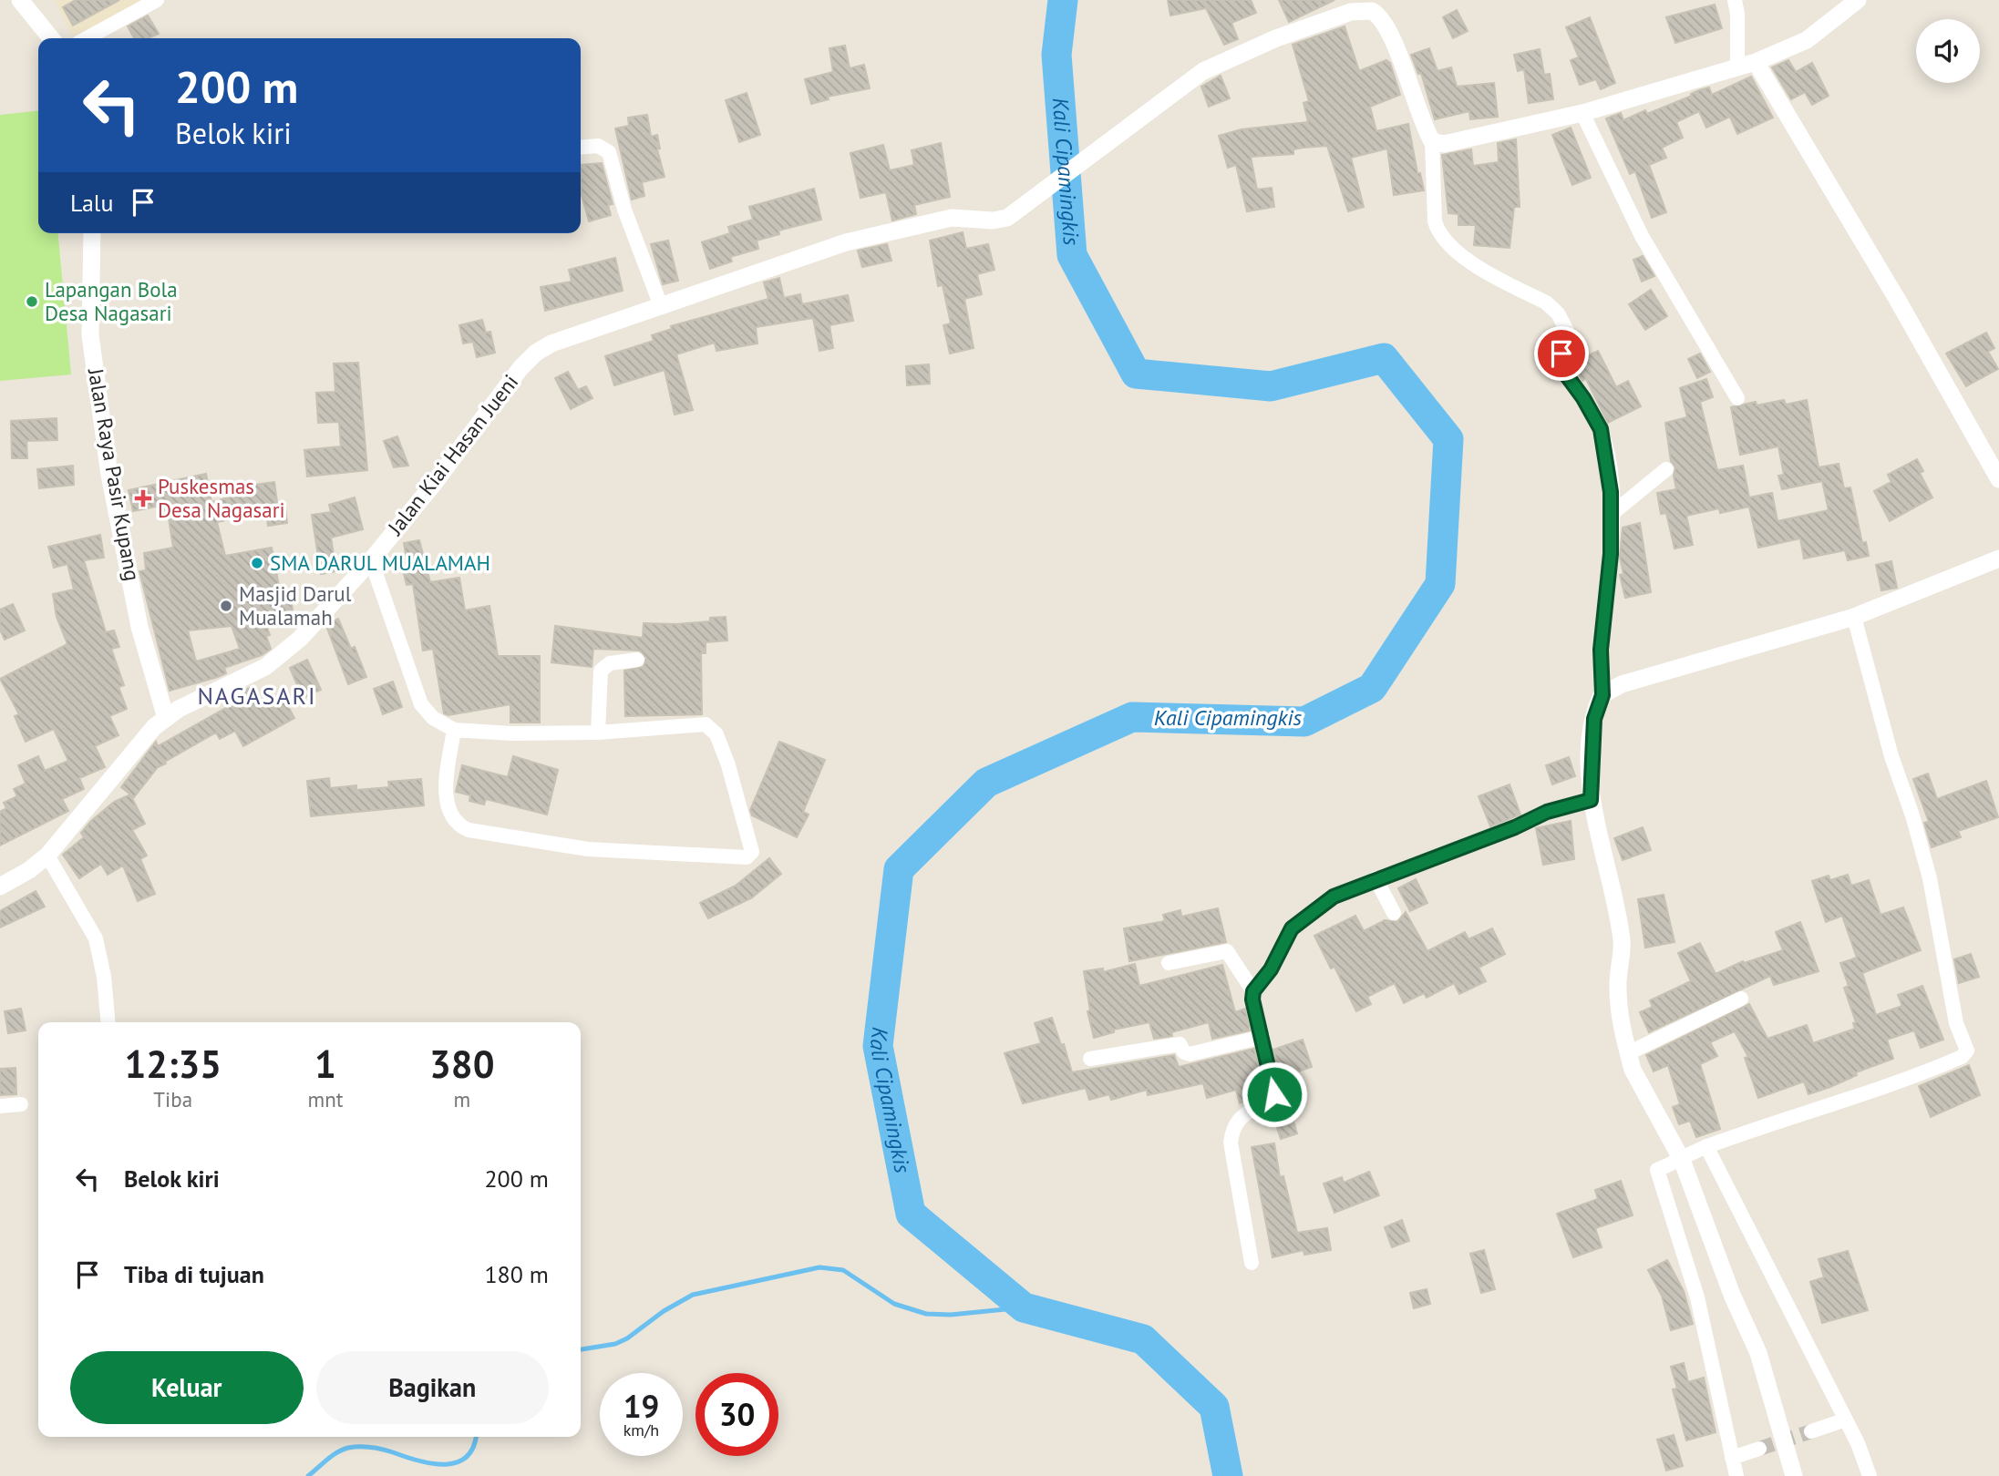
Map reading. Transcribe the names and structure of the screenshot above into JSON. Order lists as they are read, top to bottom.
{
  "streets": {
    "street": ["Jalan Kiai Hasan Jueni", "Jalan Raya Pasir Kupang"]
  },
  "crossings": [
    ["Jalan Kiai Hasan Jueni", "Jalan Raya Pasir Kupang"]
  ],
  "districts": ["NAGASARI"],
  "water": ["Kali Cipamingkis"],
  "places": {
    "other": ["Lapangan Bola Desa Nagasari", "SMA DARUL MUALAMAH", "Masjid Darul Mualamah"],
    "health": ["Puskesmas Desa Nagasari"]
  },
  "page": {
    "turn": ["200 m", "Belok kiri"],
    "then": "Lalu",
    "eta": [
      "12:35",
      "Tiba",
      "1",
      "mnt",
      "380",
      "m"
    ],
    "list": [
      {
        "name": "Belok kiri",
        "value": "200 m"
      },
      {
        "name": "Tiba di tujuan",
        "value": "180 m"
      }
    ],
    "buttons": ["Keluar", "Bagikan"],
    "speed": "19 km/h",
    "limit": "30"
  }
}
